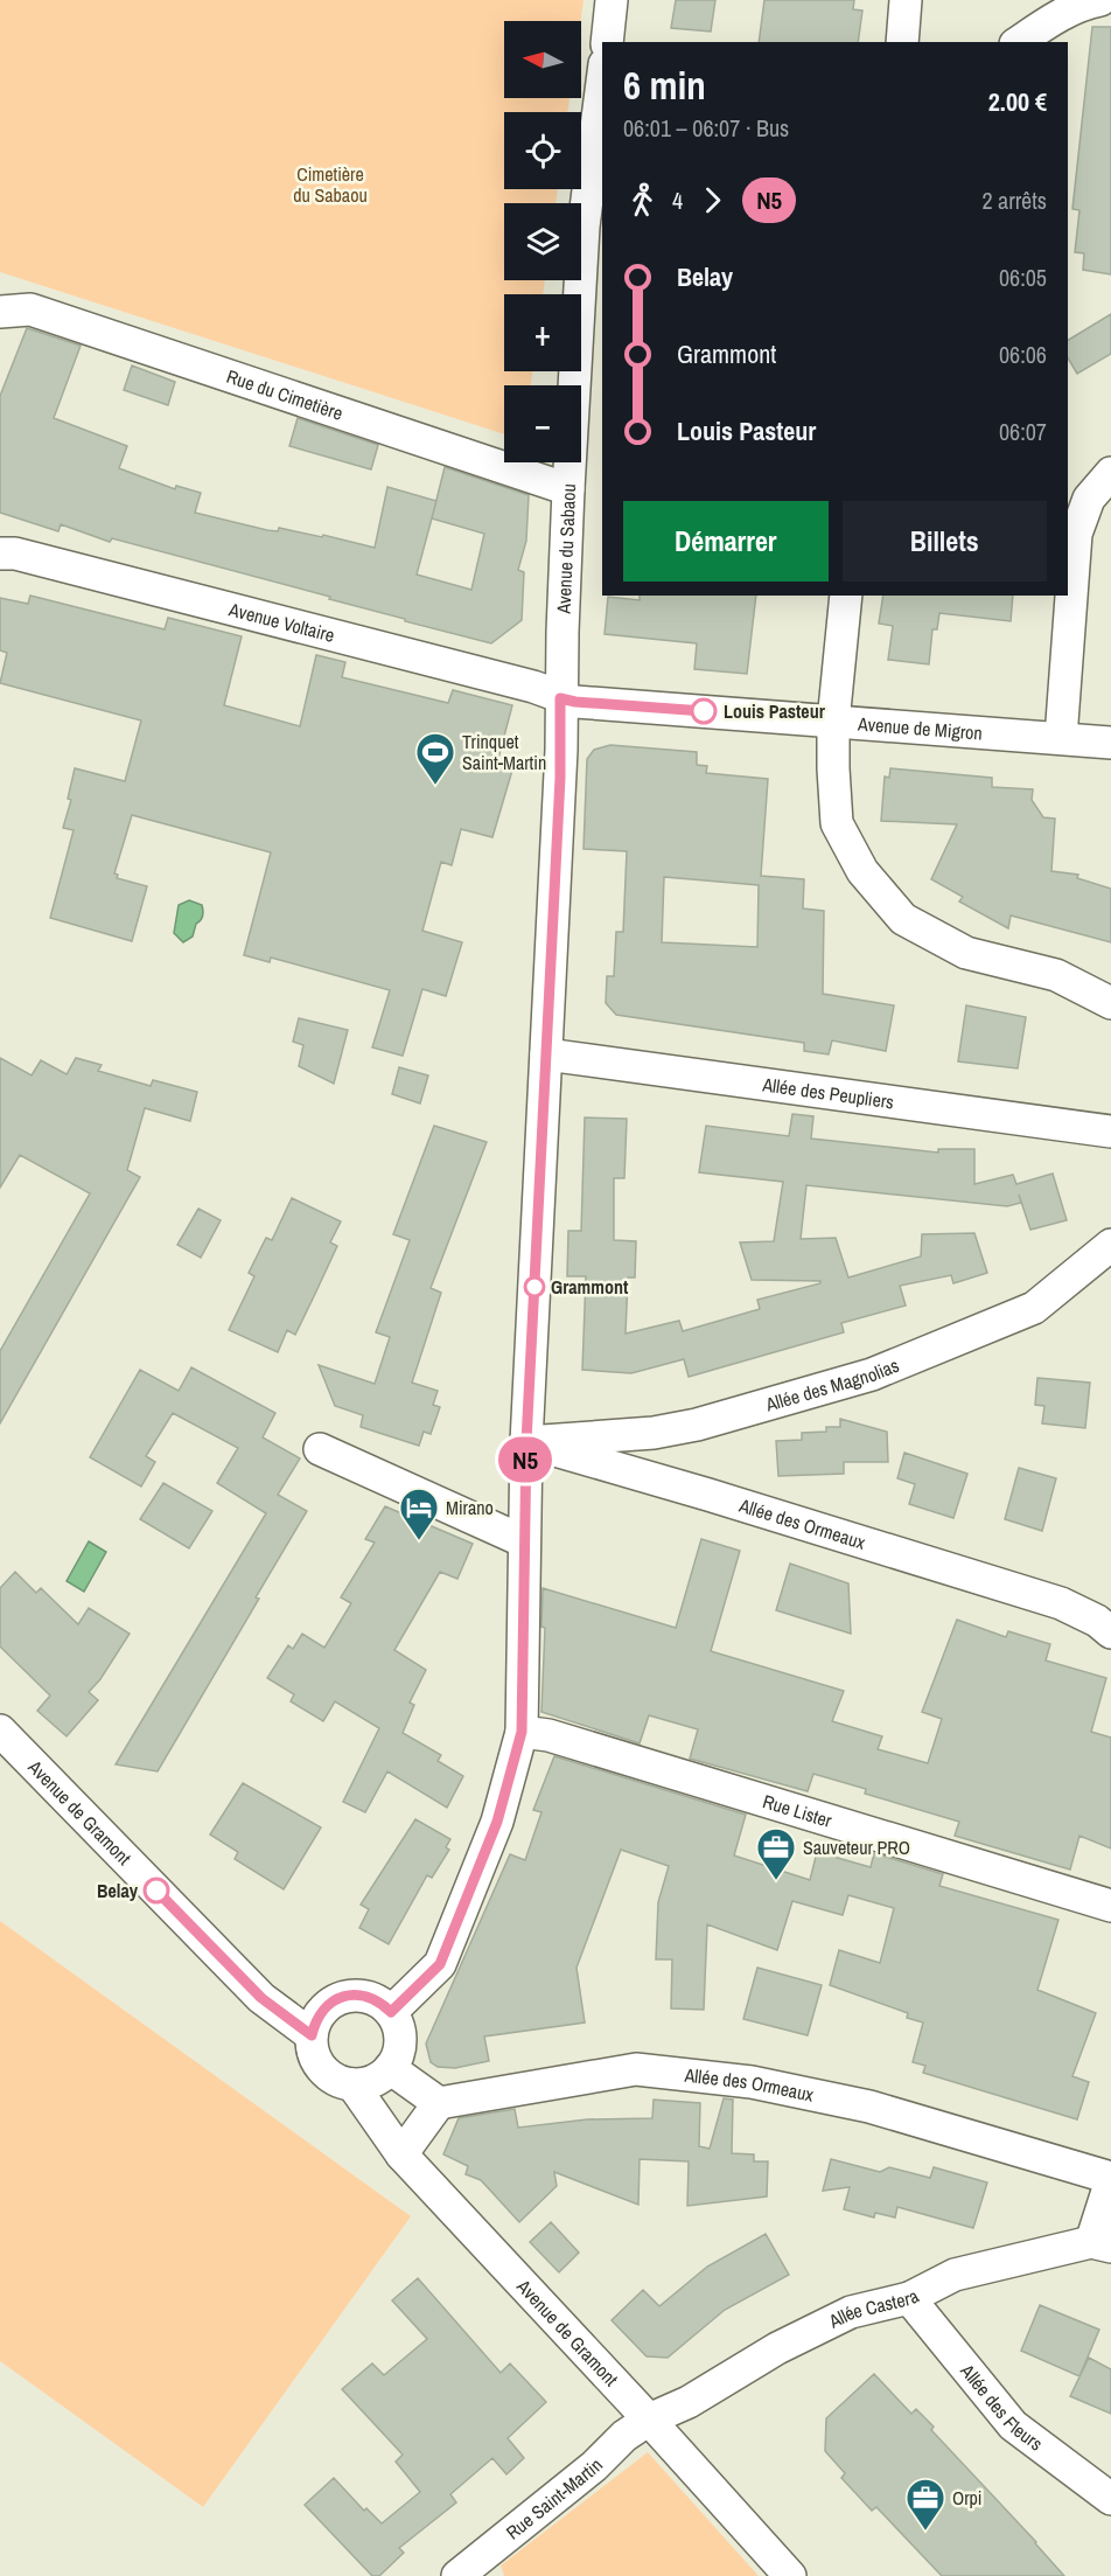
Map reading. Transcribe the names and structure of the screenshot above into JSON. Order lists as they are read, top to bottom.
{
  "streets": {
    "street": [
      "Rue du Cimetière",
      "Avenue du Sabaou",
      "Avenue Voltaire",
      "Avenue de Migron",
      "Allée des Peupliers",
      "Allée des Magnolias",
      "Allée des Ormeaux",
      "Avenue de Gramont",
      "Rue Lister",
      "Allée Castera",
      "Allée des Fleurs",
      "Rue Saint-Martin"
    ]
  },
  "crossings": [
    ["Rue du Cimetière", "Avenue du Sabaou"],
    ["Avenue du Sabaou", "Avenue Voltaire"],
    ["Avenue du Sabaou", "Avenue de Migron"],
    ["Avenue du Sabaou", "Allée des Peupliers"],
    ["Avenue du Sabaou", "Allée des Magnolias"],
    ["Avenue du Sabaou", "Allée des Ormeaux"],
    ["Avenue du Sabaou", "Avenue de Gramont"],
    ["Avenue du Sabaou", "Rue Lister"],
    ["Avenue Voltaire", "Avenue de Migron"],
    ["Allée des Magnolias", "Allée des Ormeaux"],
    ["Avenue de Gramont", "Allée Castera"],
    ["Avenue de Gramont", "Rue Saint-Martin"],
    ["Allée Castera", "Allée des Fleurs"],
    ["Allée Castera", "Rue Saint-Martin"]
  ],
  "parks": ["Cimetière du Sabaou"],
  "places": {
    "other": ["Louis Pasteur", "Grammont", "Belay"],
    "sports": ["Trinquet Saint-Martin"],
    "hotel": ["Mirano"],
    "office": ["Sauveteur PRO", "Orpi"]
  },
  "lines": ["bus line N5"],
  "north": "left",
  "page": {
    "on_map": "N5",
    "map_buttons": ["+", "−"],
    "heading": ["6 min", "06:01 – 06:07 · Bus", "2.00 €"],
    "legs": ["4", "N5", "2 arrêts"],
    "list": [
      {
        "name": "Belay",
        "value": "06:05"
      },
      {
        "name": "Grammont",
        "value": "06:06"
      },
      {
        "name": "Louis Pasteur",
        "value": "06:07"
      }
    ],
    "buttons": ["Démarrer", "Billets"]
  }
}
